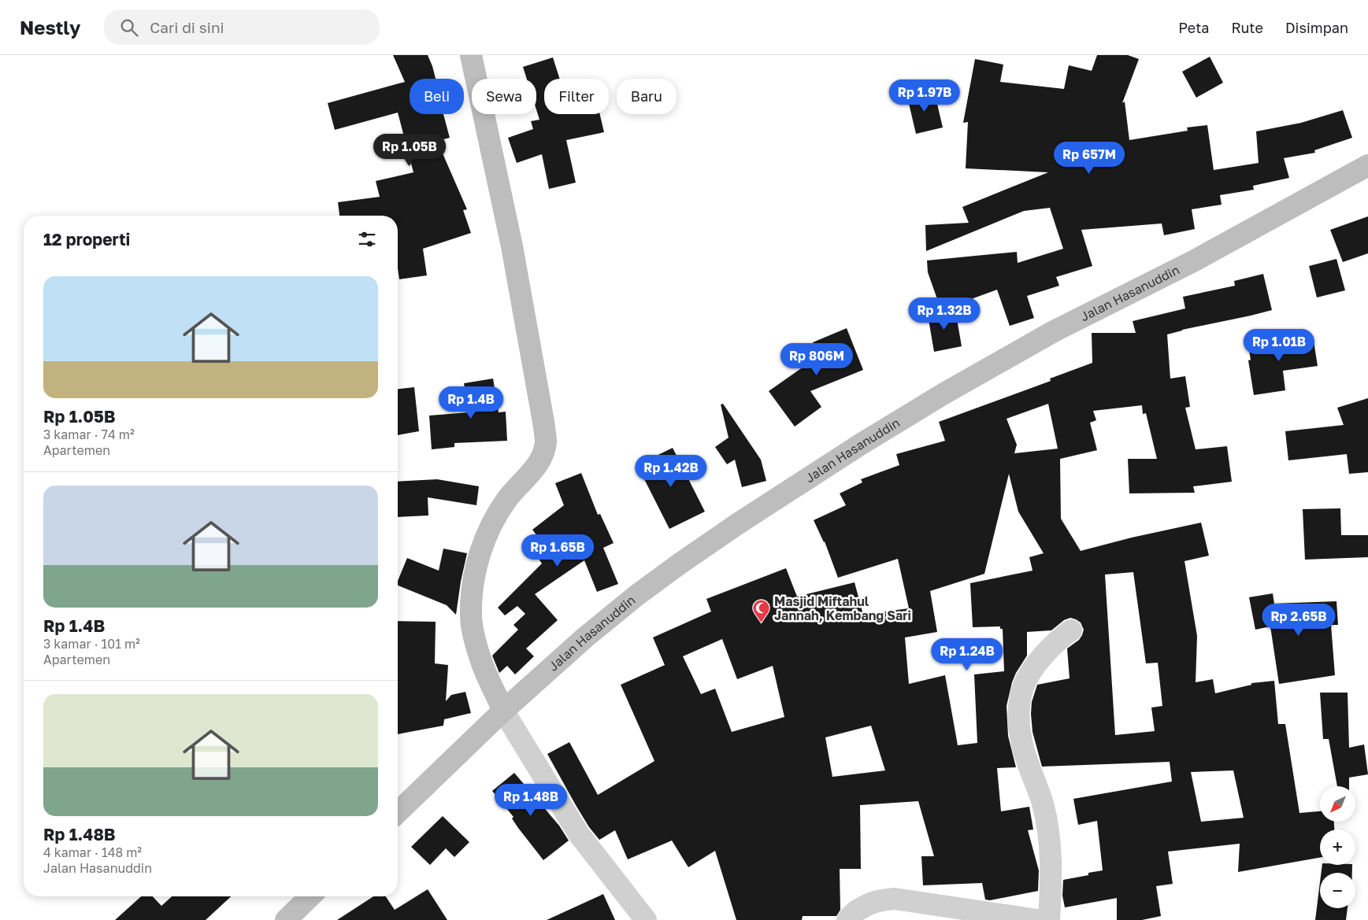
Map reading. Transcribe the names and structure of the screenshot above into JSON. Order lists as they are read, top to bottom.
{
  "streets": {
    "street": ["Jalan Hasanuddin"]
  },
  "places": {
    "mosque": ["Masjid Miftahul Jannah, Kembang Sari"]
  },
  "north": "bottom left",
  "page": {
    "header": "Nestly",
    "search": "Cari di sini",
    "nav": ["Peta", "Rute", "Disimpan"],
    "chip": [
      "Beli",
      "Sewa",
      "Filter",
      "Baru"
    ],
    "price": [
      "Rp 1.97B",
      "Rp 1.05B",
      "Rp 657M",
      "Rp 1.32B",
      "Rp 1.01B",
      "Rp 806M",
      "Rp 1.4B",
      "Rp 1.42B",
      "Rp 1.65B",
      "Rp 2.65B",
      "Rp 1.24B",
      "Rp 1.48B"
    ],
    "heading": "12 properti",
    "list": [
      {
        "name": "Rp 1.05B",
        "note": "3 kamar · 74 m² · Apartemen"
      },
      {
        "name": "Rp 1.4B",
        "note": "3 kamar · 101 m² · Apartemen"
      },
      {
        "name": "Rp 1.48B",
        "note": "4 kamar · 148 m² · Jalan Hasanuddin"
      }
    ],
    "map_buttons": ["+", "−"]
  }
}
